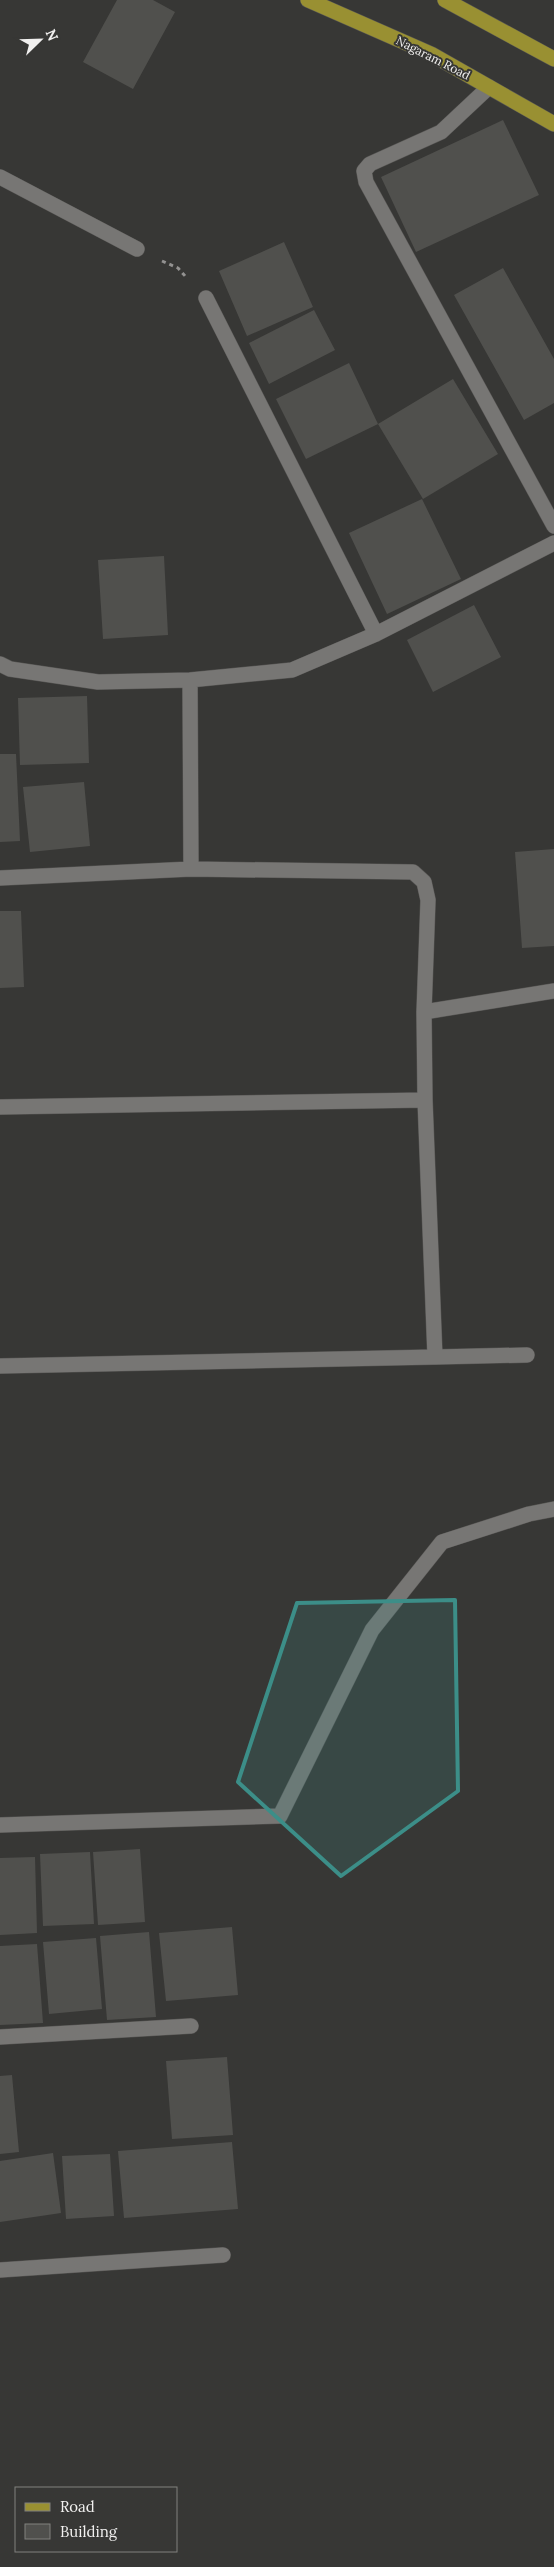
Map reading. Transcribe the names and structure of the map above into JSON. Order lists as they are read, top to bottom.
{
  "streets": {
    "main road": ["Nagaram Road"]
  },
  "legend": ["Road", "Building"],
  "north": "top right"
}
